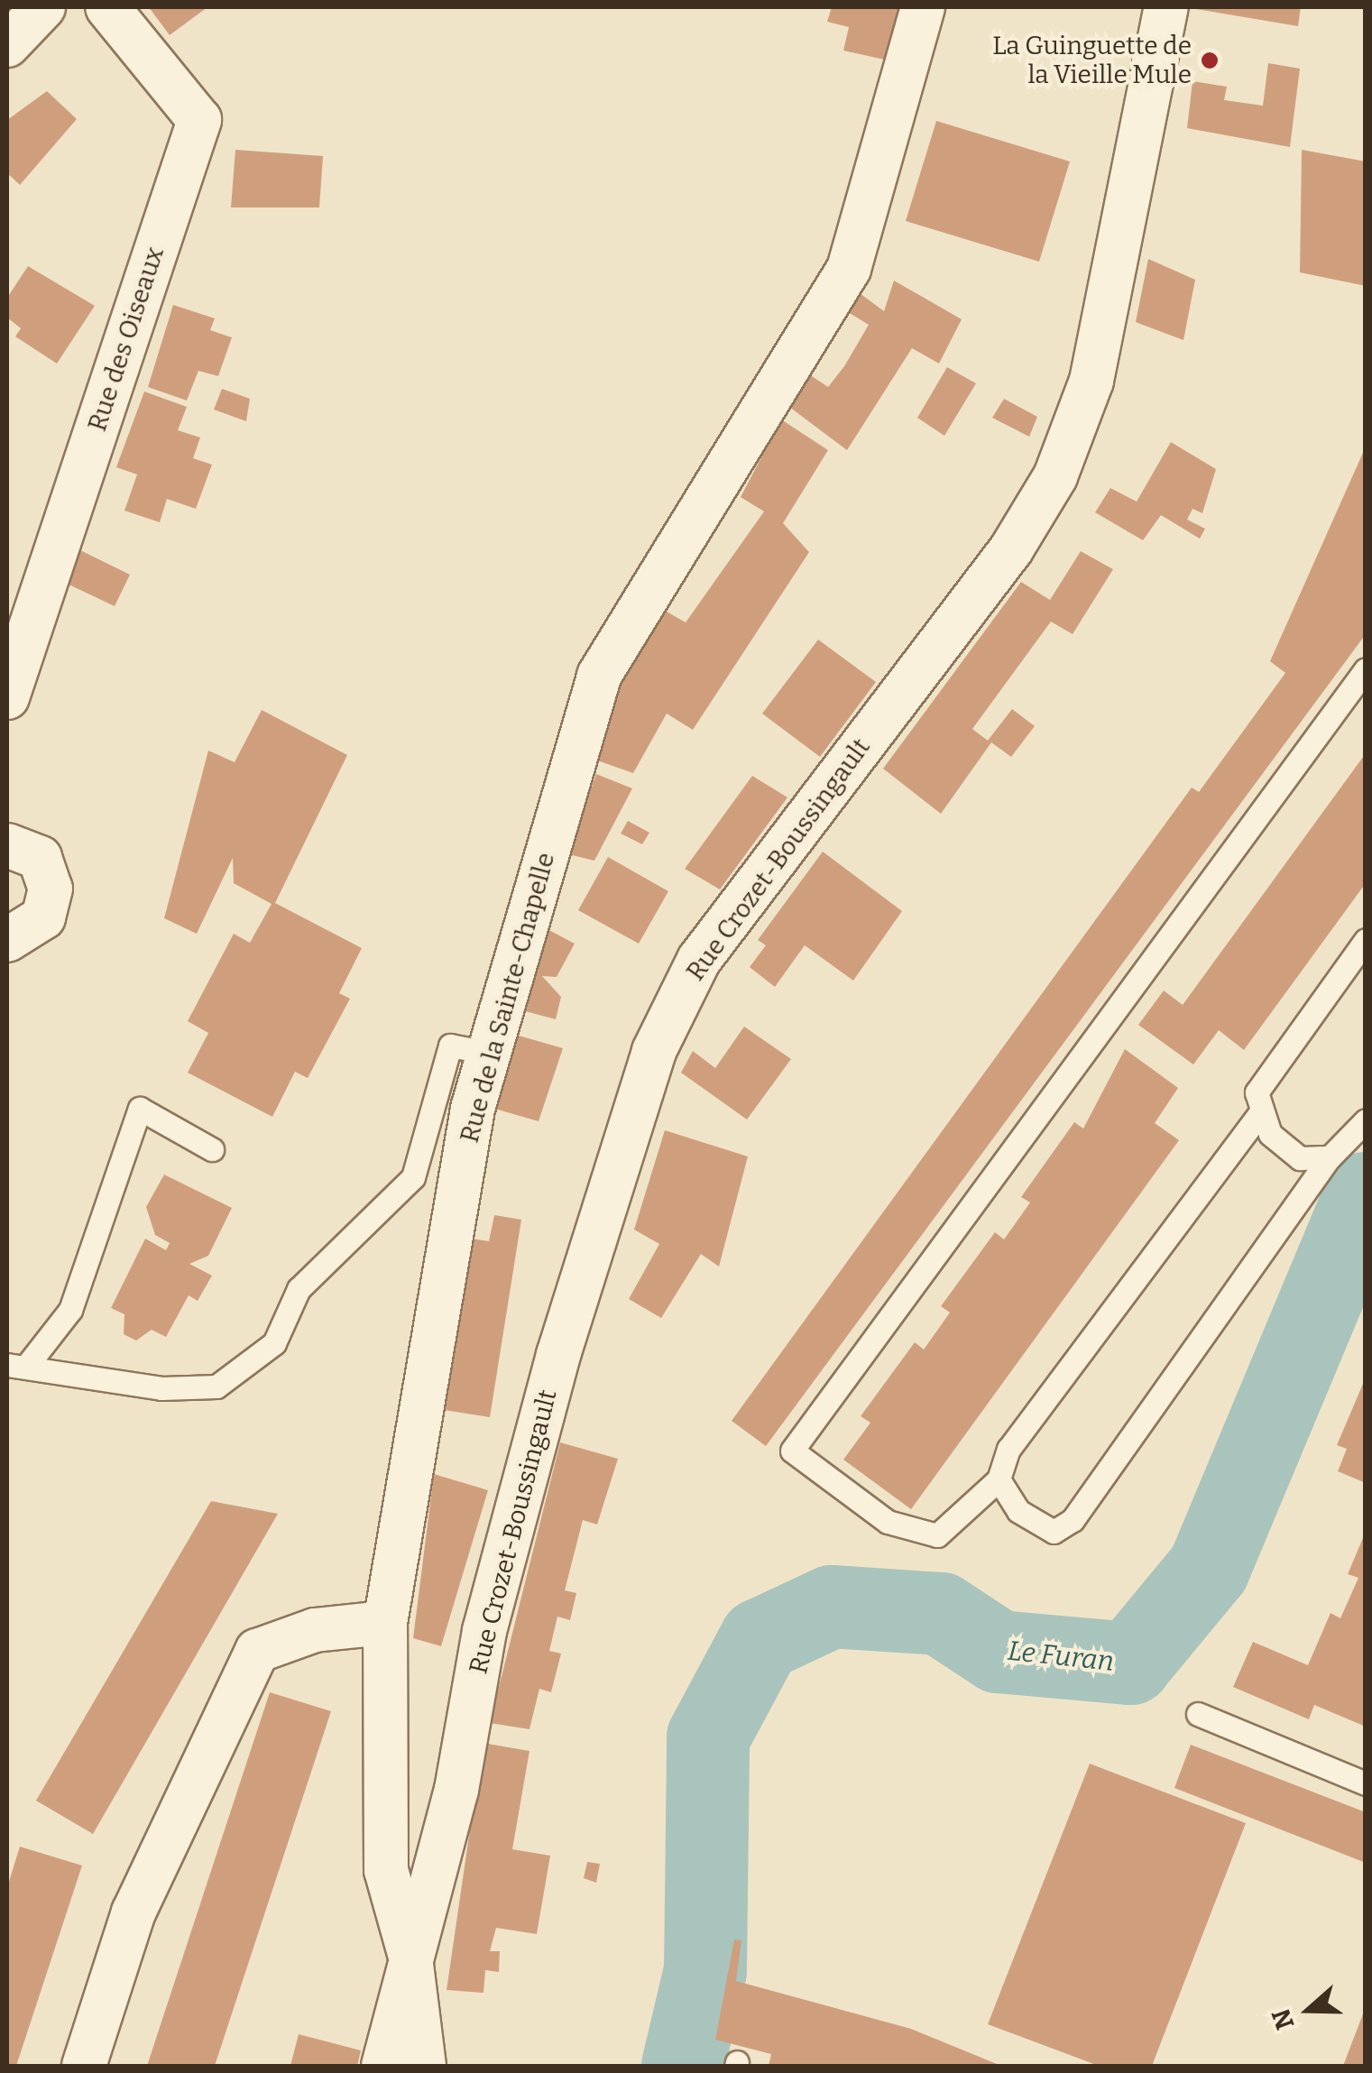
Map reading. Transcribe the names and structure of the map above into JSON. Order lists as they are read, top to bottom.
{
  "streets": {
    "street": ["Rue des Oiseaux", "Rue Crozet-Boussingault", "Rue de la Sainte-Chapelle"]
  },
  "crossings": [
    ["Rue Crozet-Boussingault", "Rue de la Sainte-Chapelle"]
  ],
  "water": ["Le Furan"],
  "places": ["La Guinguette de la Vieille Mule"],
  "north": "left"
}
